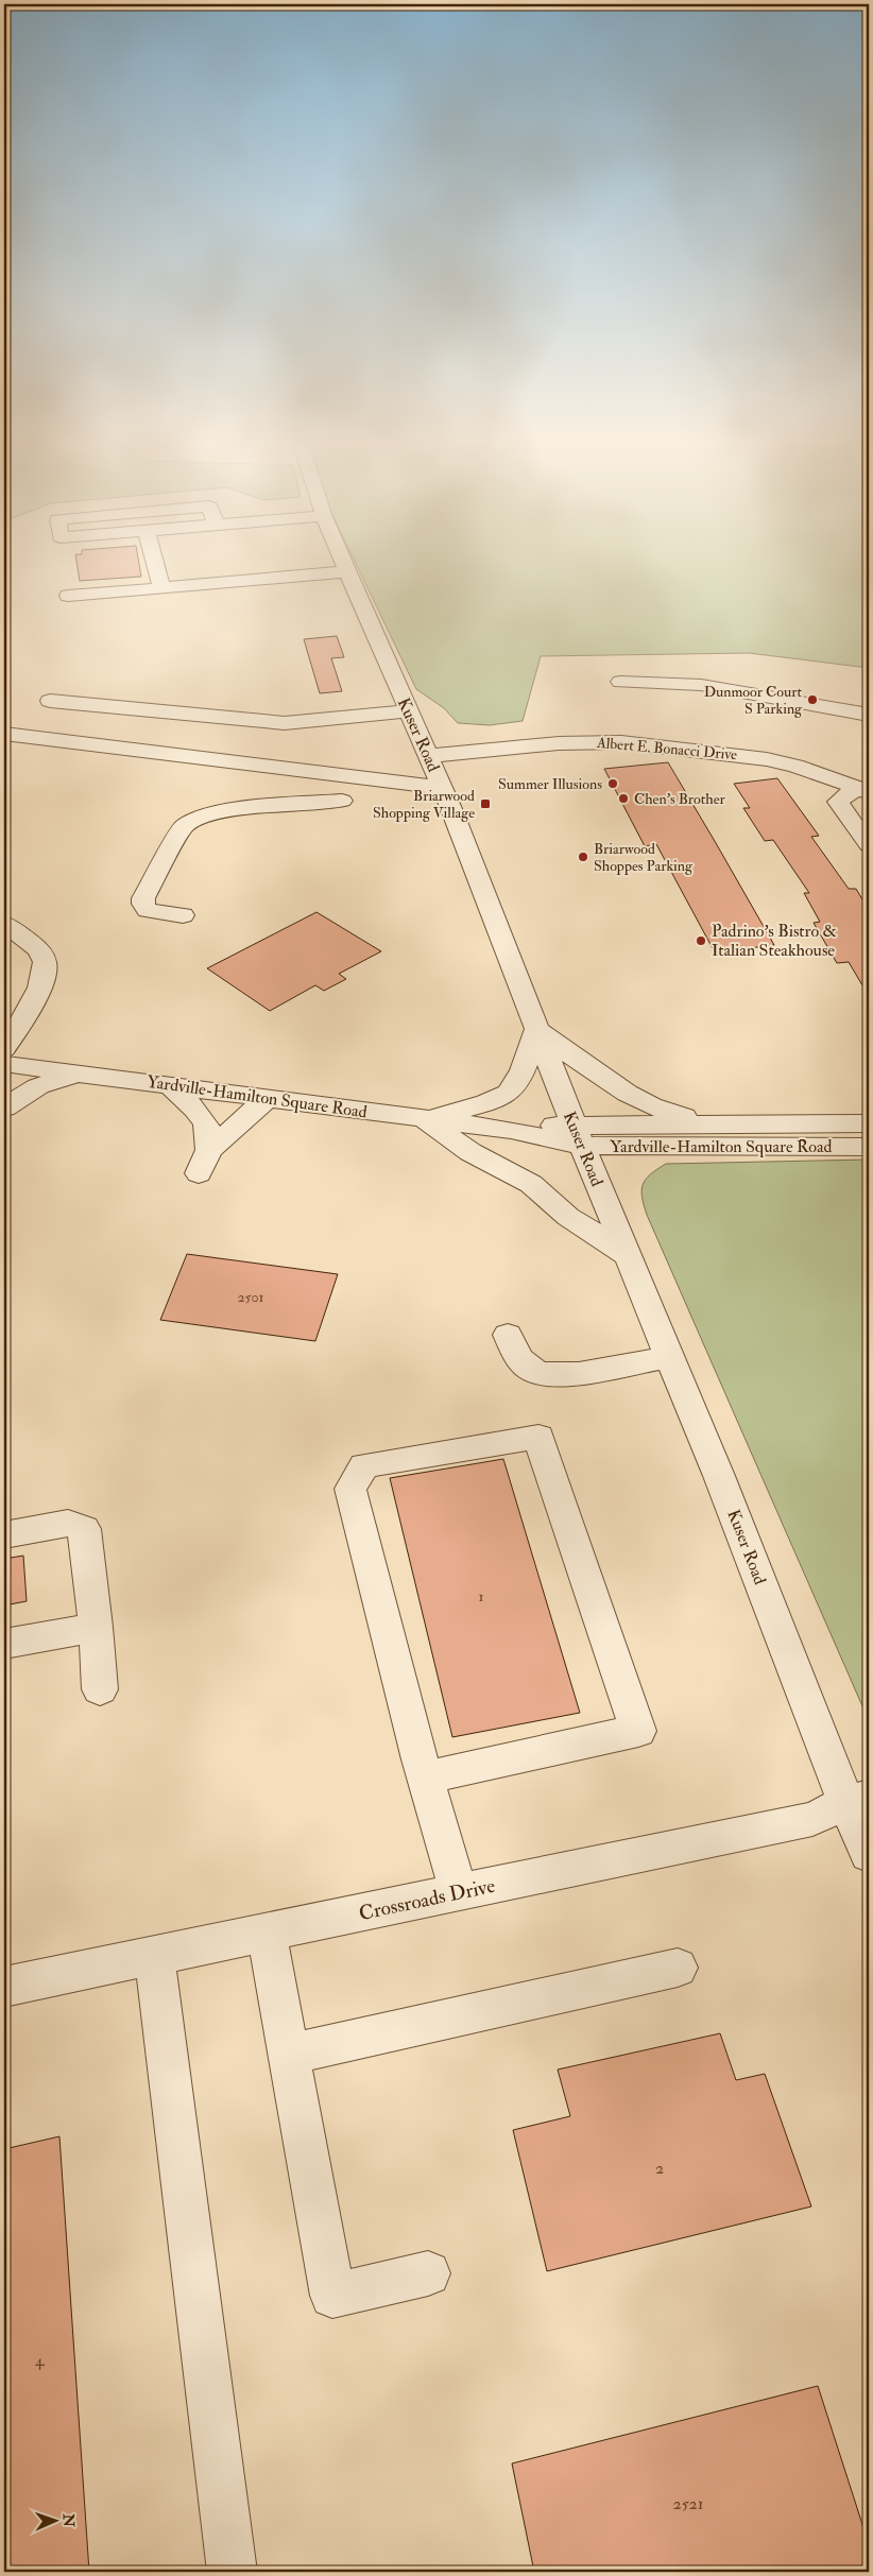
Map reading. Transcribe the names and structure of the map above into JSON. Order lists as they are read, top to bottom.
{
  "streets": {
    "street": [
      "Kuser Road",
      "Albert E. Bonacci Drive",
      "Yardville-Hamilton Square Road",
      "Crossroads Drive"
    ]
  },
  "crossings": [
    ["Kuser Road", "Albert E. Bonacci Drive"],
    ["Kuser Road", "Yardville-Hamilton Square Road"],
    ["Kuser Road", "Crossroads Drive"]
  ],
  "places": {
    "other": [
      "Dunmoor Court S Parking",
      "Summer Illusions",
      "Chen's Brother",
      "Briarwood Shoppes Parking",
      "Padrino's Bistro & Italian Steakhouse"
    ],
    "transit": ["Briarwood Shopping Village"]
  },
  "house_numbers": [
    "2501",
    "1",
    "2",
    "4",
    "2521"
  ],
  "north": "right"
}
